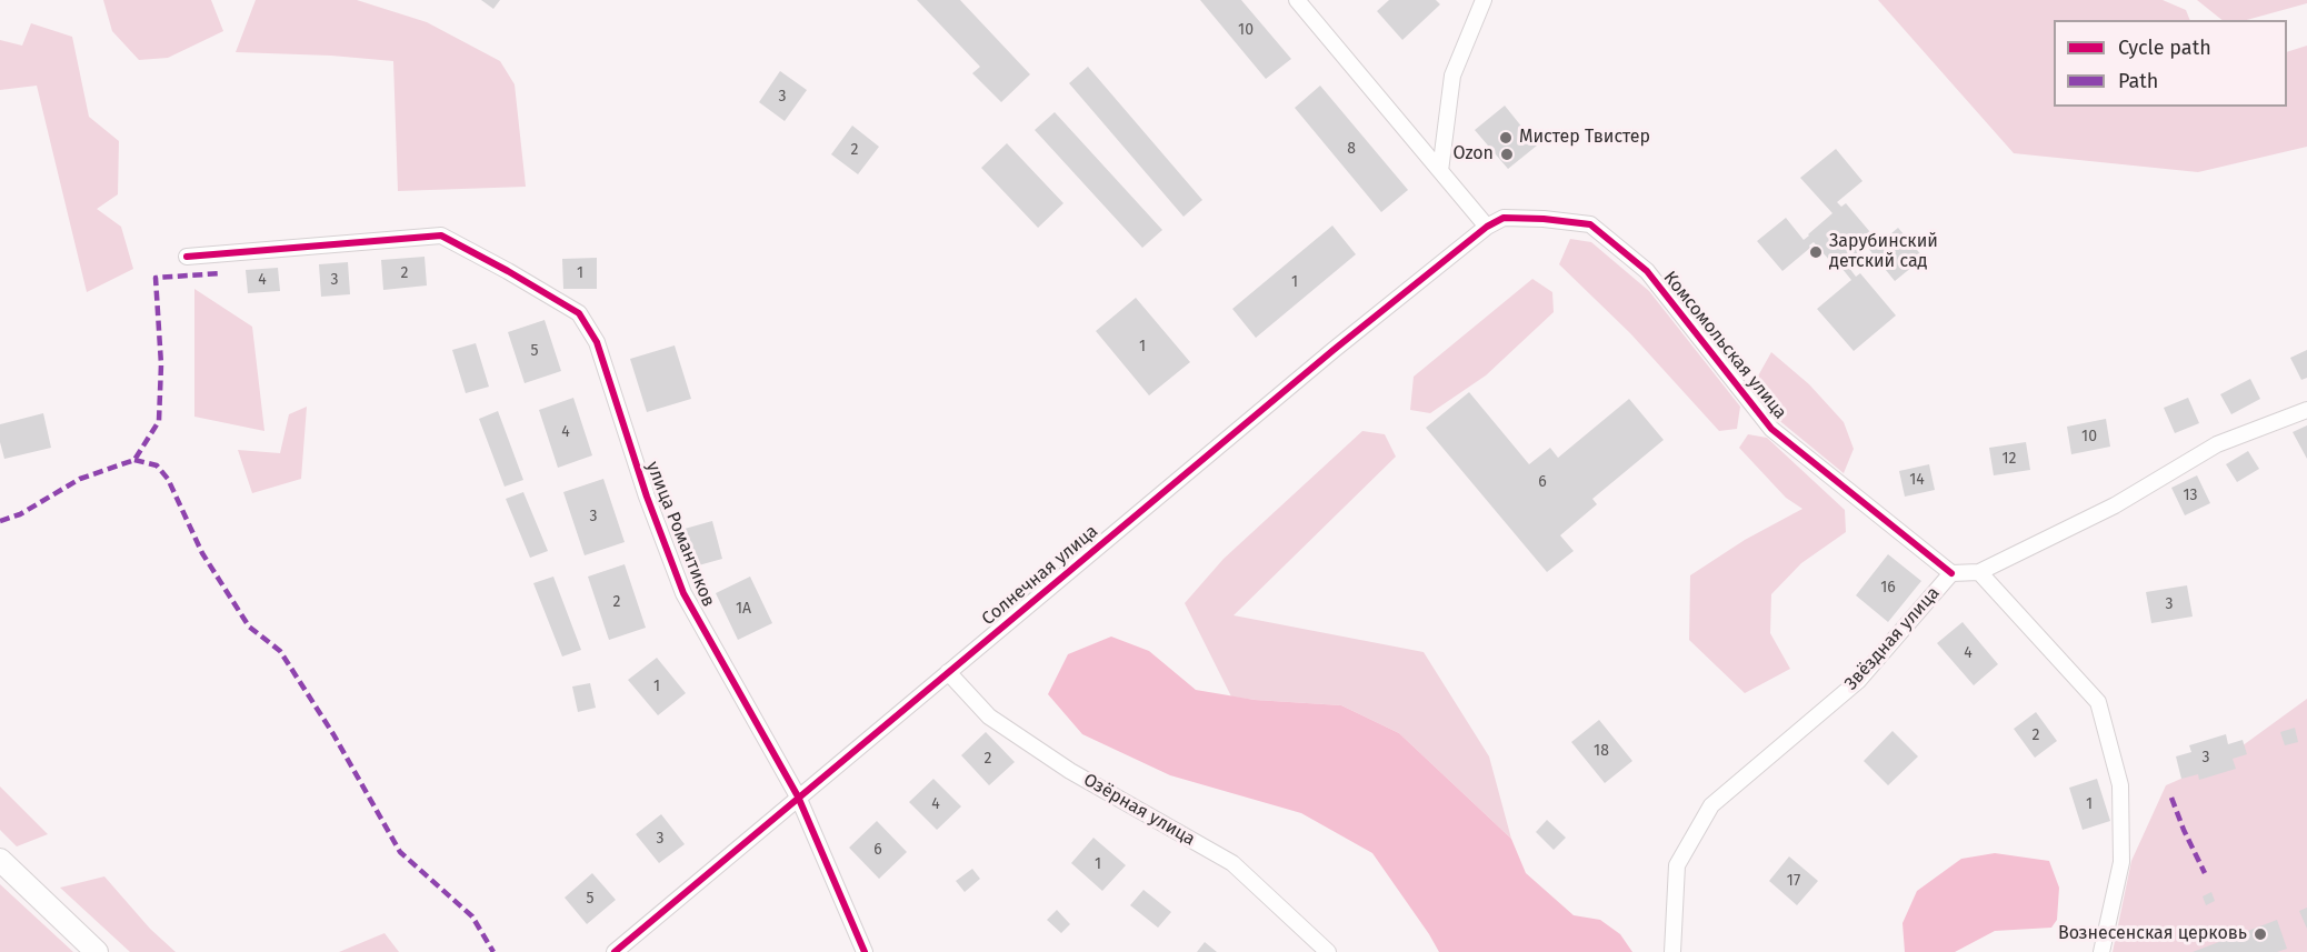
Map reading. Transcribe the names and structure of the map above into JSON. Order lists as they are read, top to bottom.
{
  "streets": {
    "street": [
      "Комсомольская улица",
      "улица Романтиков",
      "Солнечная улица",
      "Звёздная улица",
      "Озёрная улица"
    ]
  },
  "crossings": [
    ["Комсомольская улица", "Солнечная улица"],
    ["Комсомольская улица", "Звёздная улица"],
    ["улица Романтиков", "Солнечная улица"],
    ["Солнечная улица", "Озёрная улица"]
  ],
  "places": [
    "Мистер Твистер",
    "Ozon",
    "Зарубинский детский сад",
    "Вознесенская церковь"
  ],
  "house_numbers": [
    "10",
    "3",
    "8",
    "2",
    "2",
    "1",
    "4",
    "3",
    "1",
    "1",
    "5",
    "4",
    "10",
    "12",
    "14",
    "6",
    "13",
    "3",
    "16",
    "2",
    "3",
    "1А",
    "4",
    "1",
    "2",
    "18",
    "3",
    "2",
    "4",
    "1",
    "3",
    "6",
    "1",
    "17",
    "5"
  ],
  "legend": ["Cycle path", "Path"]
}
